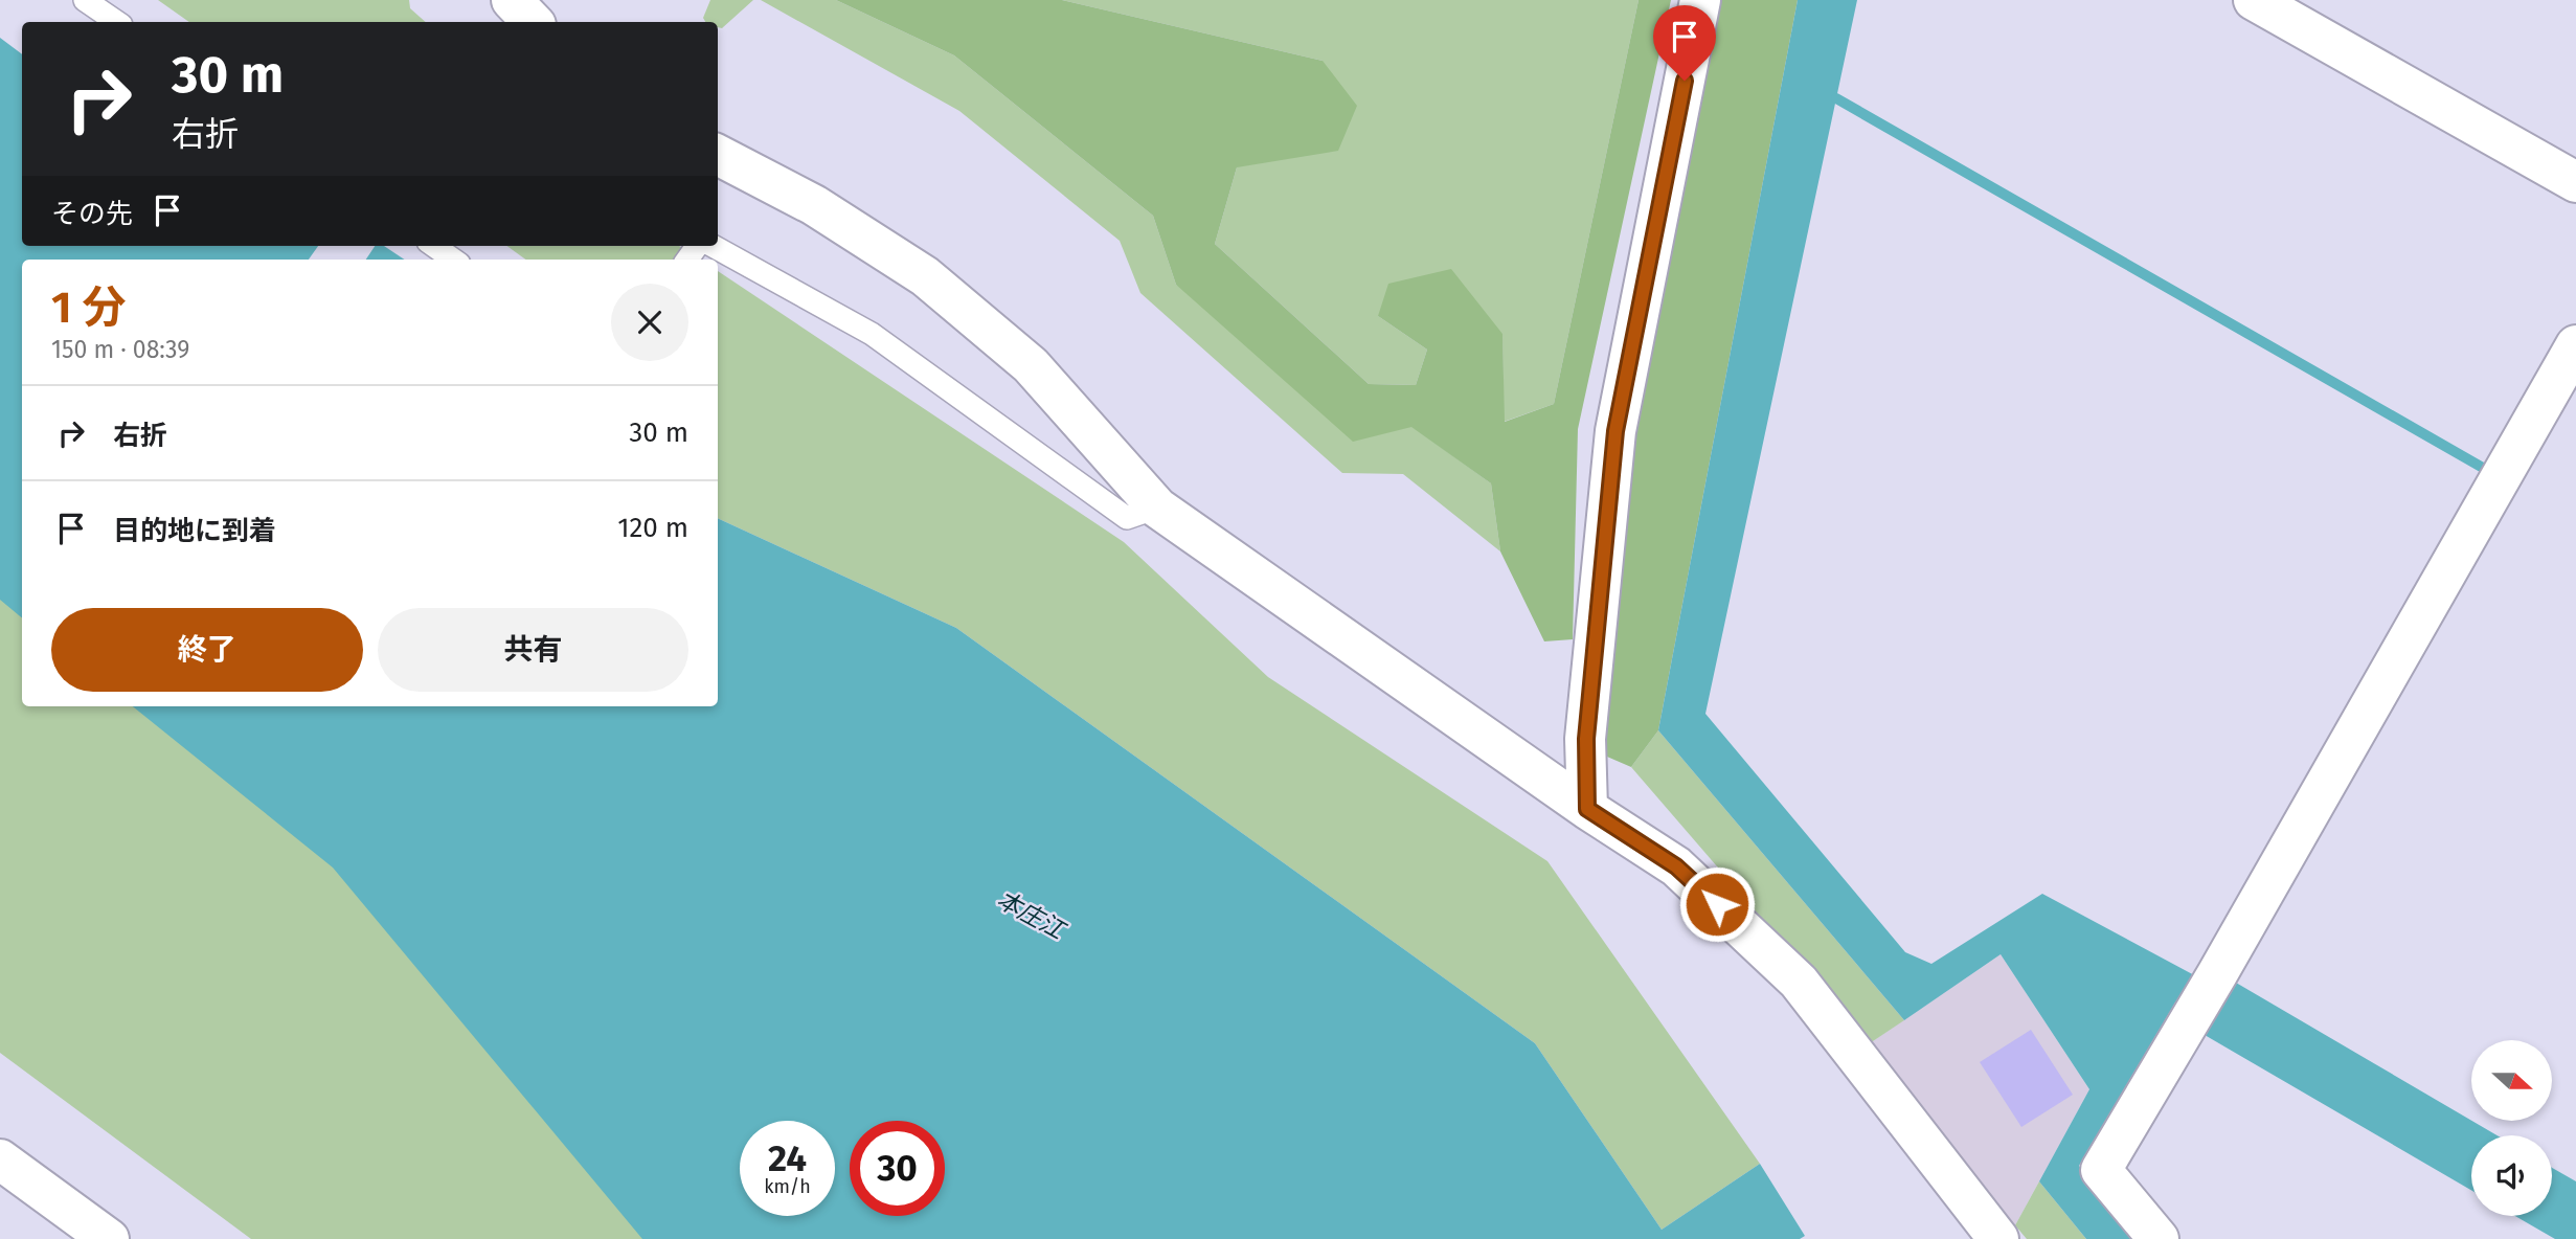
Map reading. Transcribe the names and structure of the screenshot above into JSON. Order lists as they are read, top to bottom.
{
  "water": ["本庄江"],
  "north": "right",
  "page": {
    "turn": ["30 m", "右折"],
    "then": "その先",
    "heading": ["1 分", "150 m · 08:39"],
    "list": [
      {
        "name": "右折",
        "value": "30 m"
      },
      {
        "name": "目的地に到着",
        "value": "120 m"
      }
    ],
    "buttons": ["終了", "共有"],
    "speed": "24 km/h",
    "limit": "30"
  }
}
